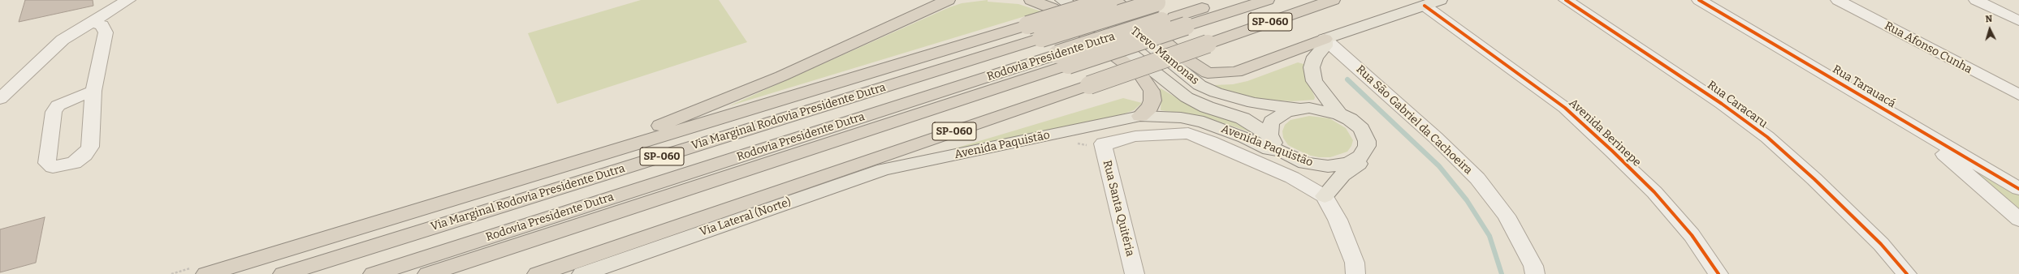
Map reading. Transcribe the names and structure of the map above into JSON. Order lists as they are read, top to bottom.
{
  "streets": {
    "highway": ["SP-060", "Rodovia Presidente Dutra", "Via Marginal Rodovia Presidente Dutra"],
    "main road": ["Trevo Mamonas", "Avenida Paquistão", "Via Lateral (Norte)"],
    "street": [
      "Rua Afonso Cunha",
      "Rua Tarauacá",
      "Rua Caracaru",
      "Rua São Gabriel da Cachoeira",
      "Avenida Berinepe",
      "Rua Santa Quitéria"
    ]
  },
  "crossings": [
    ["Trevo Mamonas", "Avenida Paquistão"],
    ["Avenida Paquistão", "Via Lateral (Norte)"]
  ],
  "north": "top"
}
